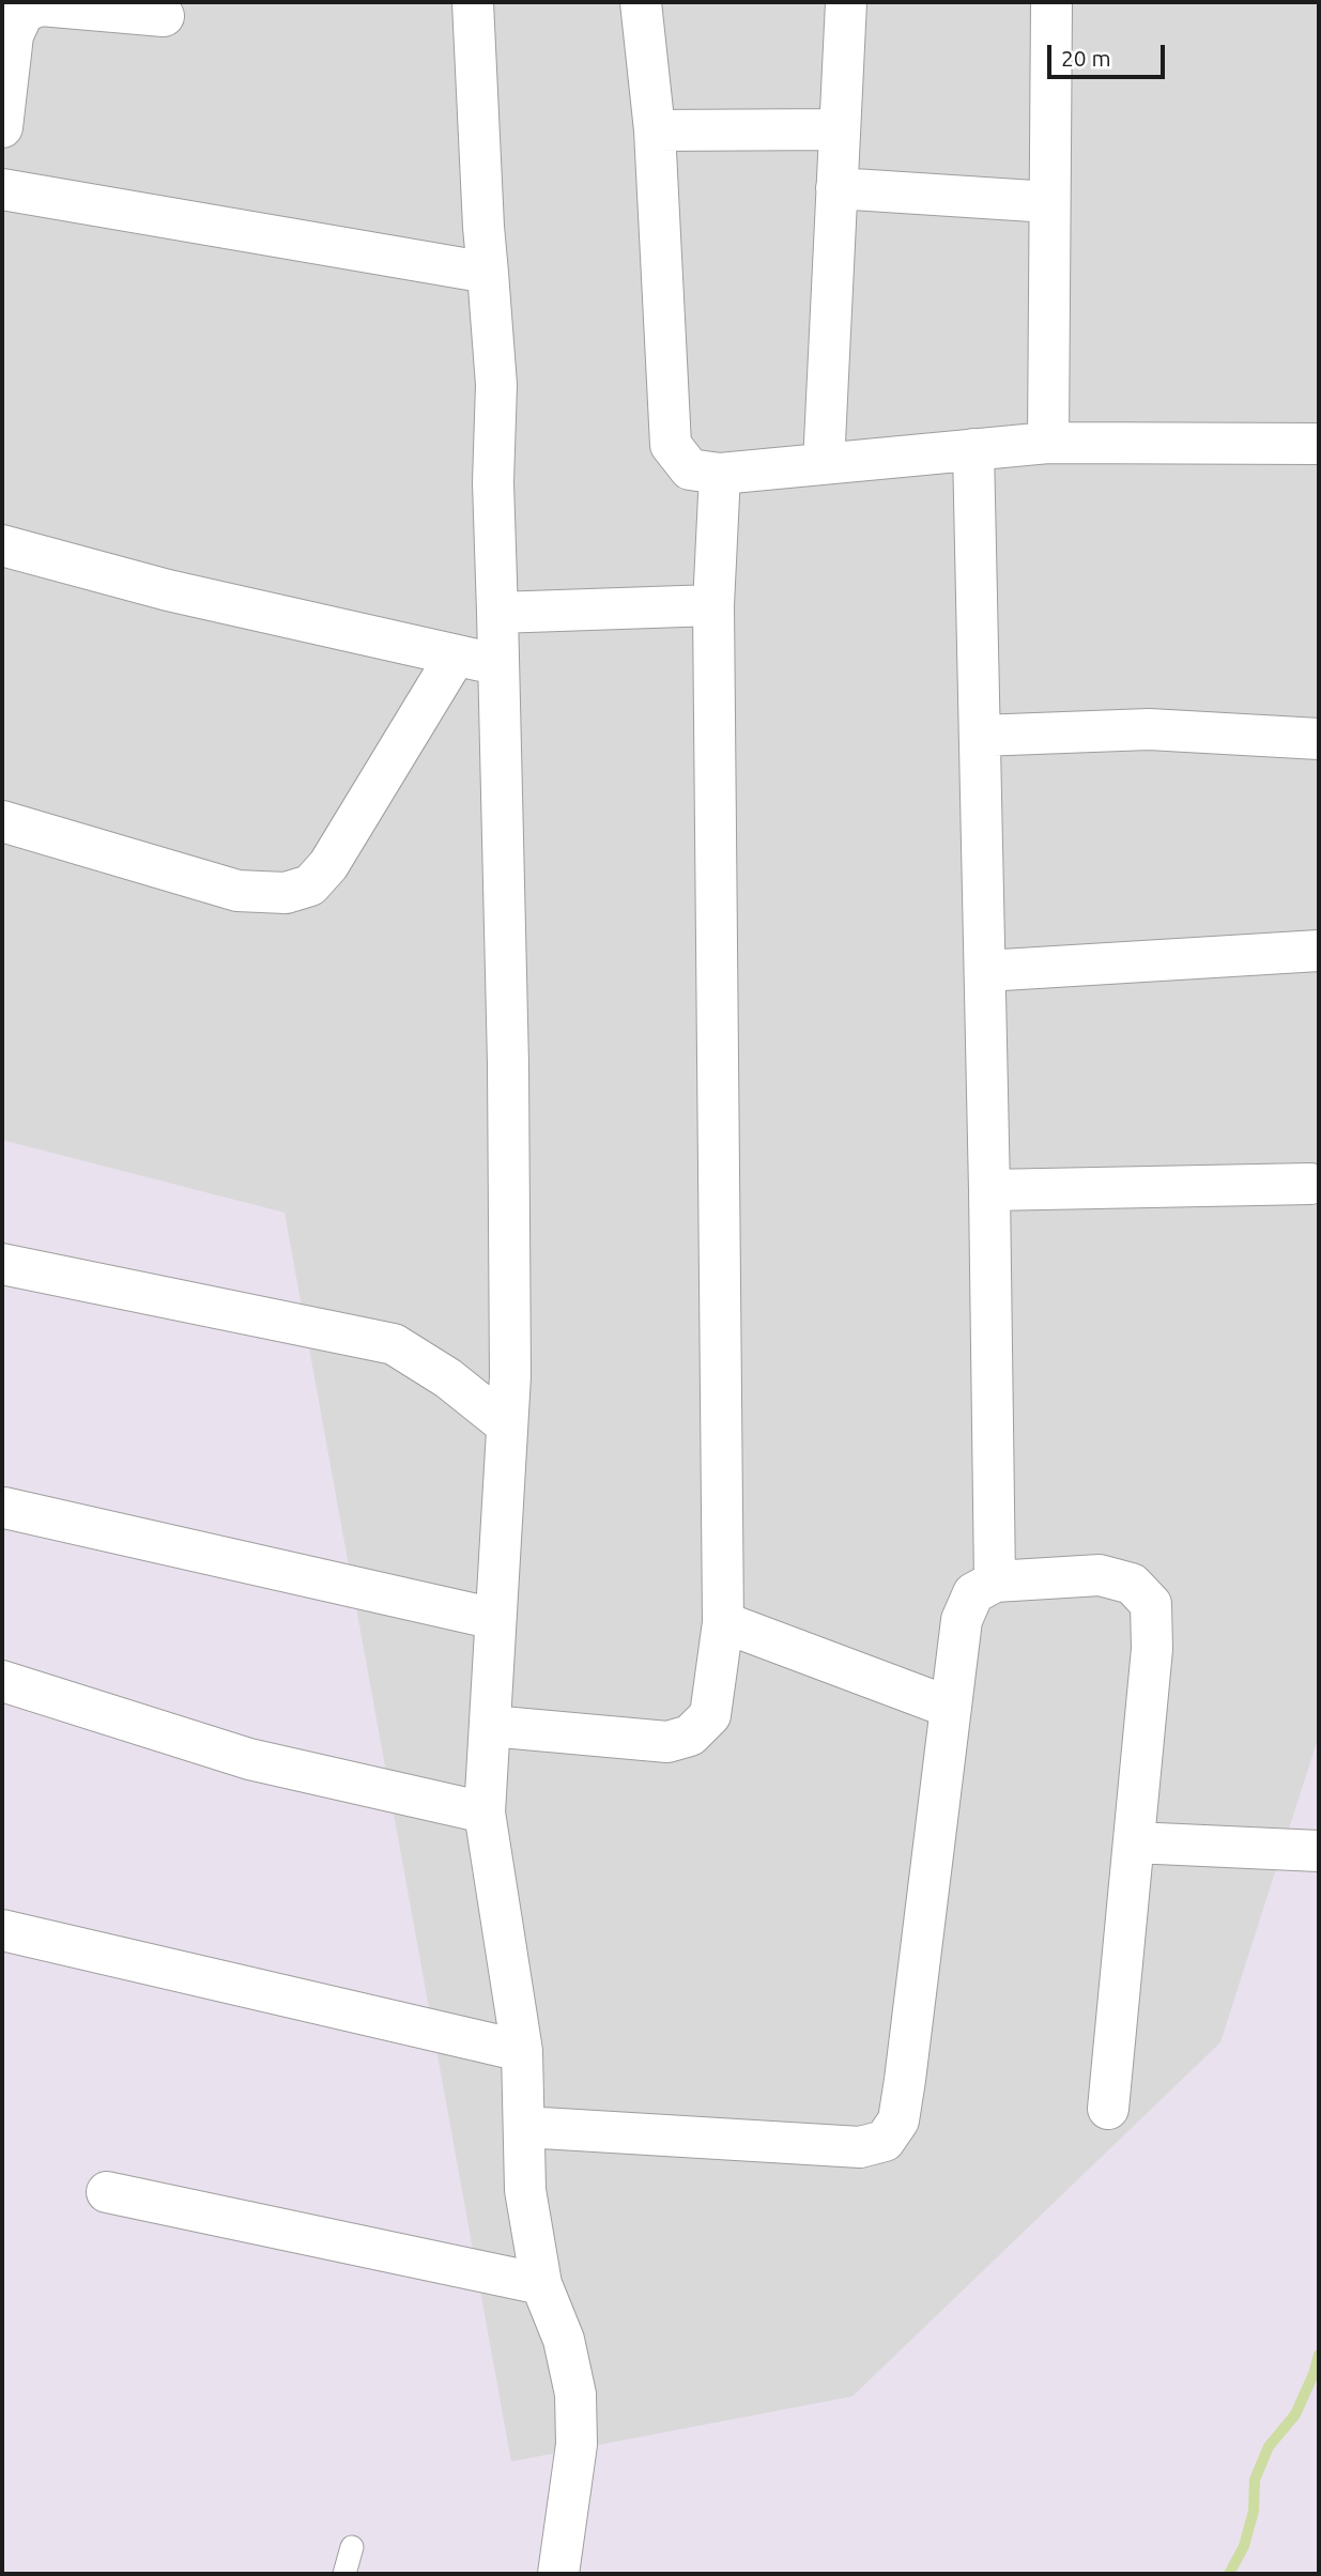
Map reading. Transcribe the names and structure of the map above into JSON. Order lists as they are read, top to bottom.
{
  "scale_bar": "20 m"
}
